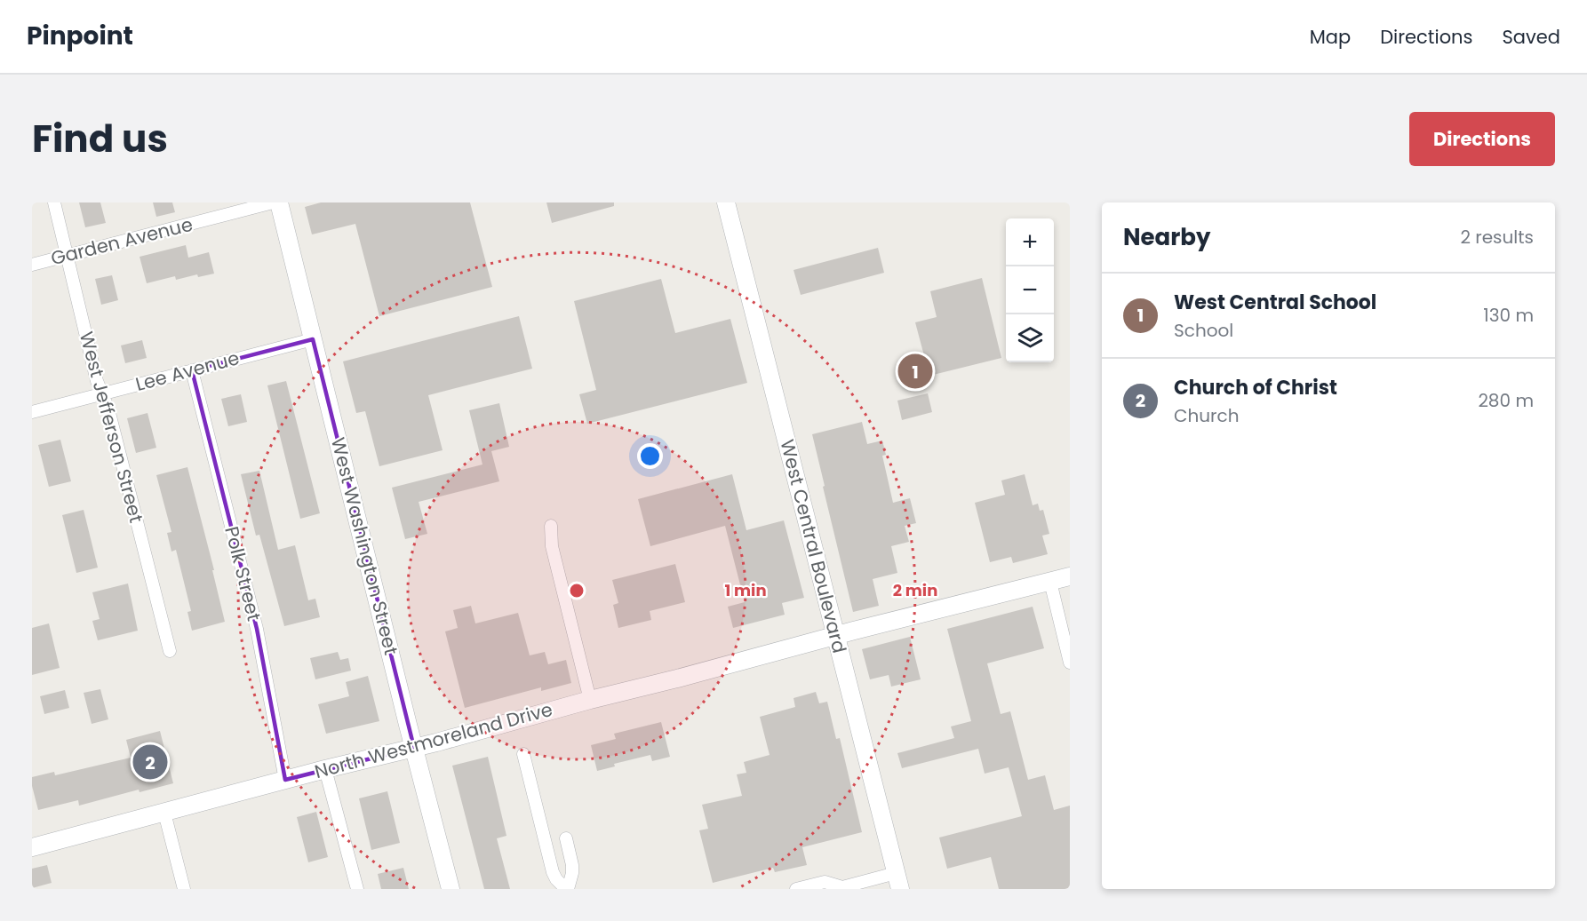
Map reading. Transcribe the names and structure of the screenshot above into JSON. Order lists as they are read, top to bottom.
{
  "streets": {
    "street": [
      "Garden Avenue",
      "Lee Avenue",
      "West Jefferson Street",
      "West Washington Street",
      "West Central Boulevard",
      "Polk Street",
      "North Westmoreland Drive"
    ]
  },
  "crossings": [
    ["Garden Avenue", "West Jefferson Street"],
    ["Lee Avenue", "West Jefferson Street"],
    ["Lee Avenue", "West Washington Street"],
    ["Lee Avenue", "Polk Street"],
    ["West Washington Street", "North Westmoreland Drive"],
    ["West Central Boulevard", "North Westmoreland Drive"],
    ["Polk Street", "North Westmoreland Drive"]
  ],
  "page": {
    "header": "Pinpoint",
    "nav": ["Map", "Directions", "Saved"],
    "title": "Find us",
    "buttons": "Directions",
    "heading": ["Nearby", "2 results"],
    "map_buttons": ["+", "−"],
    "list": [
      {
        "mark": "1",
        "name": "West Central School",
        "note": "School",
        "value": "130 m"
      },
      {
        "mark": "2",
        "name": "Church of Christ",
        "note": "Church",
        "value": "280 m"
      }
    ],
    "pins": ["1", "2"]
  },
  "rings": ["1 min", "2 min"]
}
